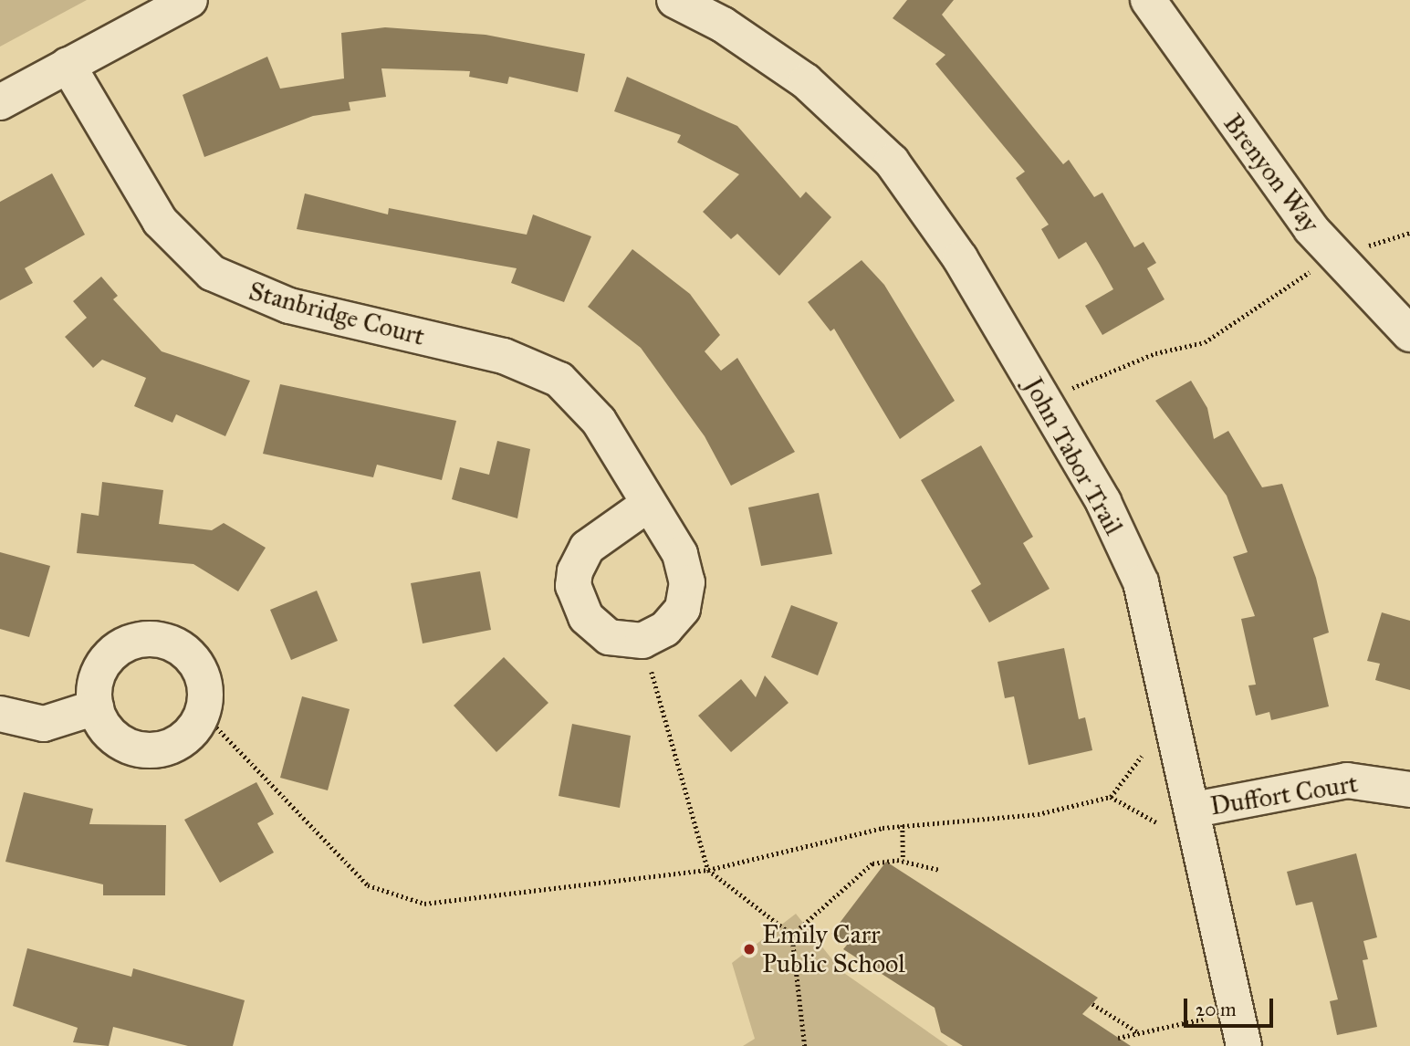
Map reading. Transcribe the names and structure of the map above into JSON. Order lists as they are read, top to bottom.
{
  "streets": {
    "street": [
      "Brenyon Way",
      "Stanbridge Court",
      "John Tabor Trail",
      "Duffort Court"
    ]
  },
  "crossings": [
    ["John Tabor Trail", "Duffort Court"]
  ],
  "places": ["Emily Carr Public School"],
  "scale_bar": "20 m"
}
